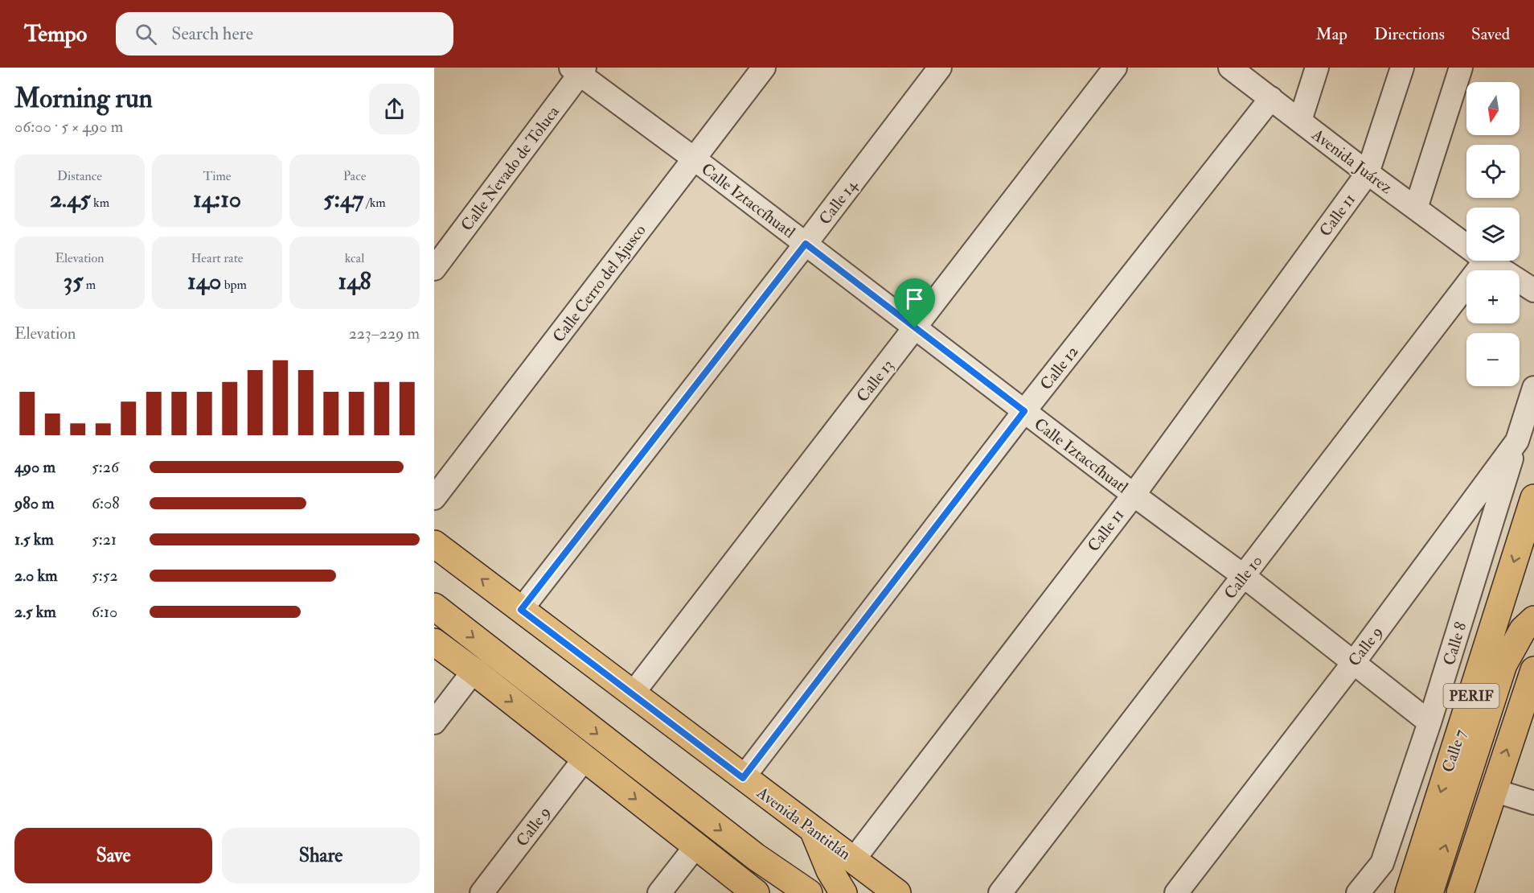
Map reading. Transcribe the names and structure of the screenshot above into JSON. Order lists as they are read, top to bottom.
{
  "streets": {
    "main road": ["PERIF", "Calle 7", "Avenida Pantitlán"],
    "street": [
      "Avenida Juárez",
      "Calle Nevado de Toluca",
      "Calle Iztaccíhuatl",
      "Calle 14",
      "Calle 11",
      "Calle Cerro del Ajusco",
      "Calle 12",
      "Calle 13",
      "Calle 10",
      "Calle 8",
      "Calle 9"
    ]
  },
  "crossings": [
    ["Avenida Juárez", "Calle 11"],
    ["Avenida Juárez", "Calle 12"],
    ["Calle Nevado de Toluca", "Calle Iztaccíhuatl"],
    ["Calle Iztaccíhuatl", "Calle 14"],
    ["Calle Iztaccíhuatl", "Calle 11"],
    ["Calle Iztaccíhuatl", "Calle Cerro del Ajusco"],
    ["Calle Iztaccíhuatl", "Calle 12"],
    ["Calle Iztaccíhuatl", "Calle 13"],
    ["Calle Iztaccíhuatl", "Calle 10"],
    ["Calle Iztaccíhuatl", "Calle 8"],
    ["Calle Iztaccíhuatl", "Calle 9"],
    ["Calle 14", "Avenida Pantitlán"],
    ["Calle 11", "Avenida Pantitlán"],
    ["Calle 12", "Avenida Pantitlán"],
    ["Calle 13", "Avenida Pantitlán"],
    ["Calle 8", "Calle 9"]
  ],
  "north": "bottom",
  "page": {
    "header": "Tempo",
    "search": "Search here",
    "nav": ["Map", "Directions", "Saved"],
    "heading": ["Morning run", "06:00 · 5 × 490 m"],
    "map_buttons": ["+", "−"],
    "stats": [
      ["Distance", "2.45 km"],
      ["Time", "14:10"],
      ["Pace", "5:47 /km"],
      ["Elevation", "35 m"],
      ["Heart rate", "140 bpm"],
      ["kcal", "148"]
    ],
    "chart": ["Elevation", "223–229 m"],
    "list": [
      {
        "name": "490 m",
        "note": "5:26"
      },
      {
        "name": "980 m",
        "note": "6:08"
      },
      {
        "name": "1.5 km",
        "note": "5:21"
      },
      {
        "name": "2.0 km",
        "note": "5:52"
      },
      {
        "name": "2.5 km",
        "note": "6:10"
      }
    ],
    "buttons": ["Save", "Share"]
  }
}
